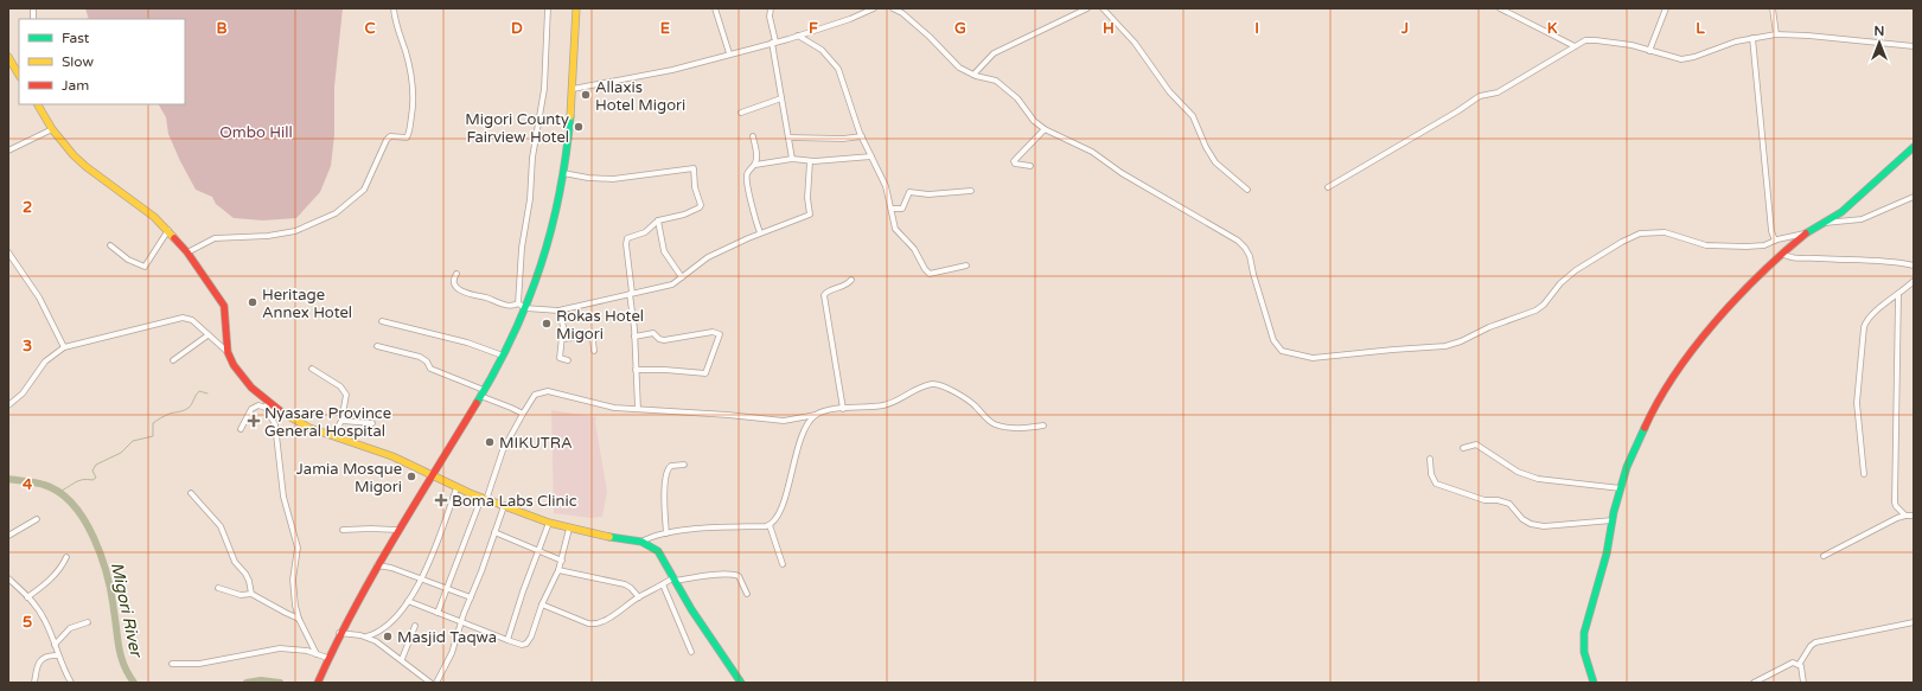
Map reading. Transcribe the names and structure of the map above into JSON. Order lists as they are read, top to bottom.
{
  "water": ["Migori River"],
  "parks": ["Ombo Hill"],
  "places": {
    "other": [
      "Allaxis Hotel Migori",
      "Migori County Fairview Hotel",
      "Heritage Annex Hotel",
      "Rokas Hotel Migori",
      "MIKUTRA",
      "Jamia Mosque Migori",
      "Masjid Taqwa"
    ],
    "health": ["Nyasare Province General Hospital", "Boma Labs Clinic"]
  },
  "legend": ["Fast", "Slow", "Jam"],
  "north": "top",
  "grid": {
    "columns": [
      "B",
      "C",
      "D",
      "E",
      "F",
      "G",
      "H",
      "I",
      "J",
      "K",
      "L"
    ],
    "rows": [
      "2",
      "3",
      "4",
      "5"
    ]
  }
}
